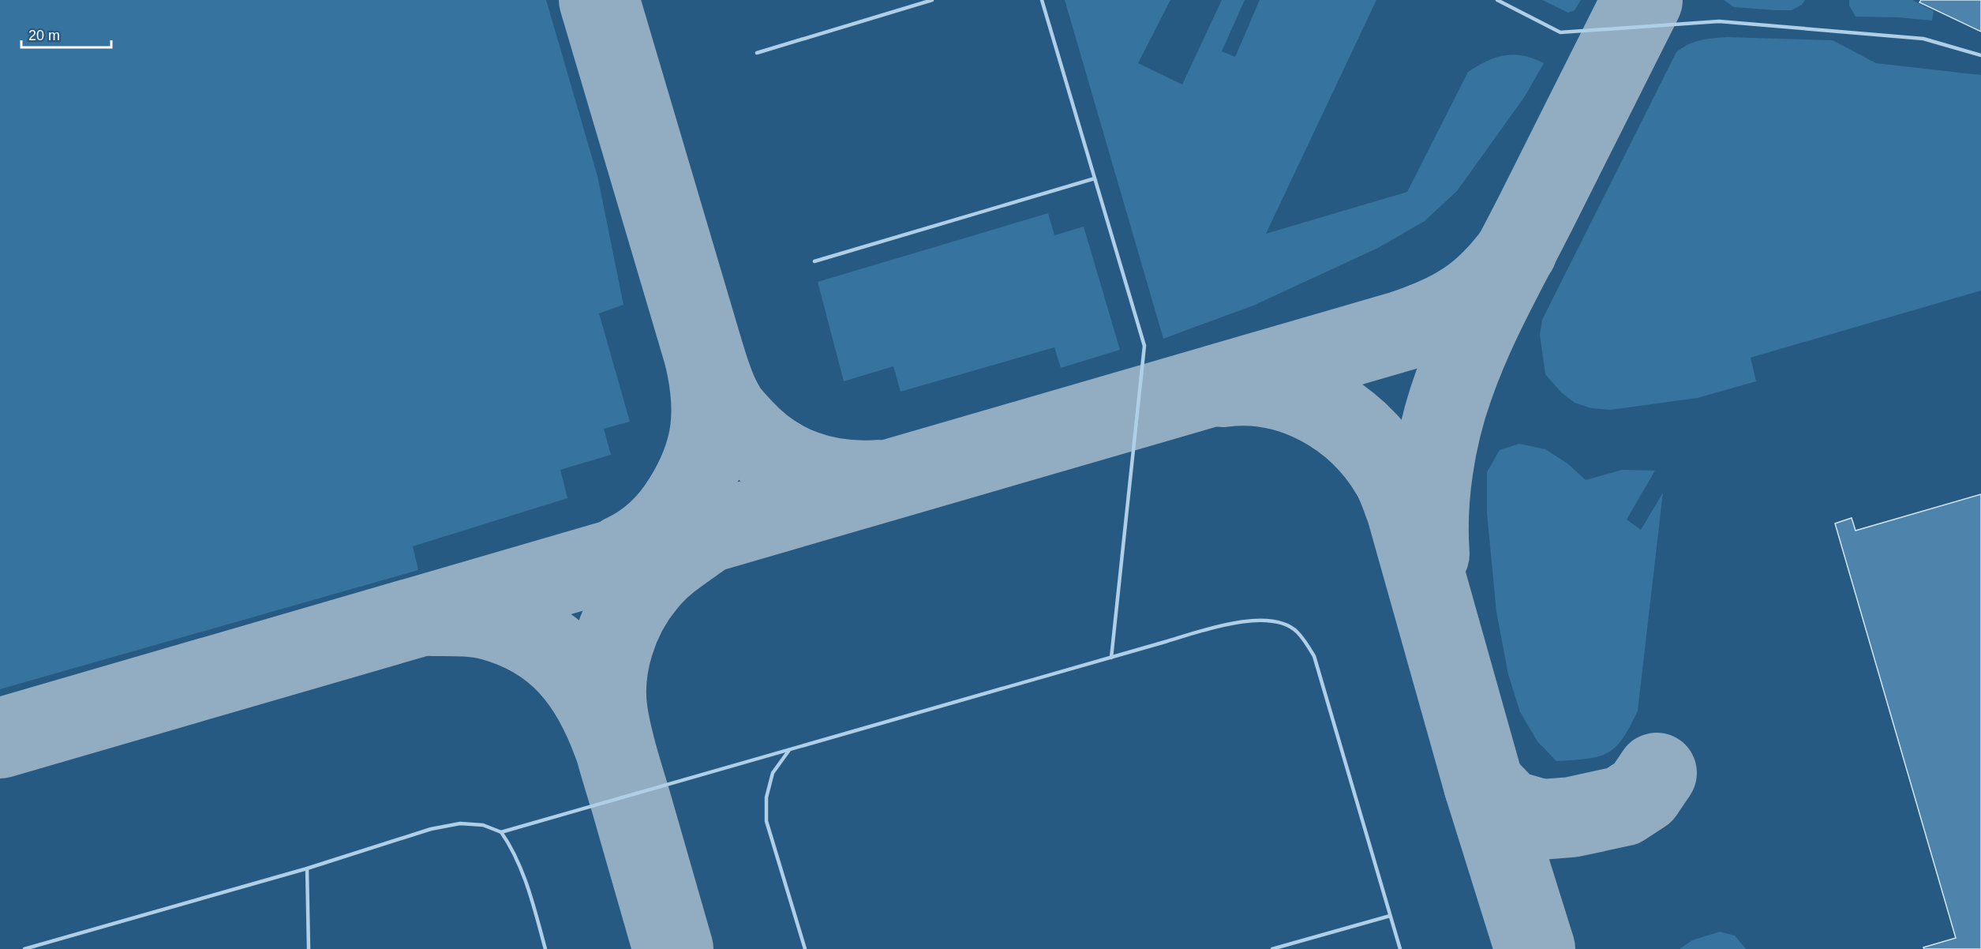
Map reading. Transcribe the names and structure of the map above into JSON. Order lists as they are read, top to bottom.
{
  "scale_bar": "20 m"
}
